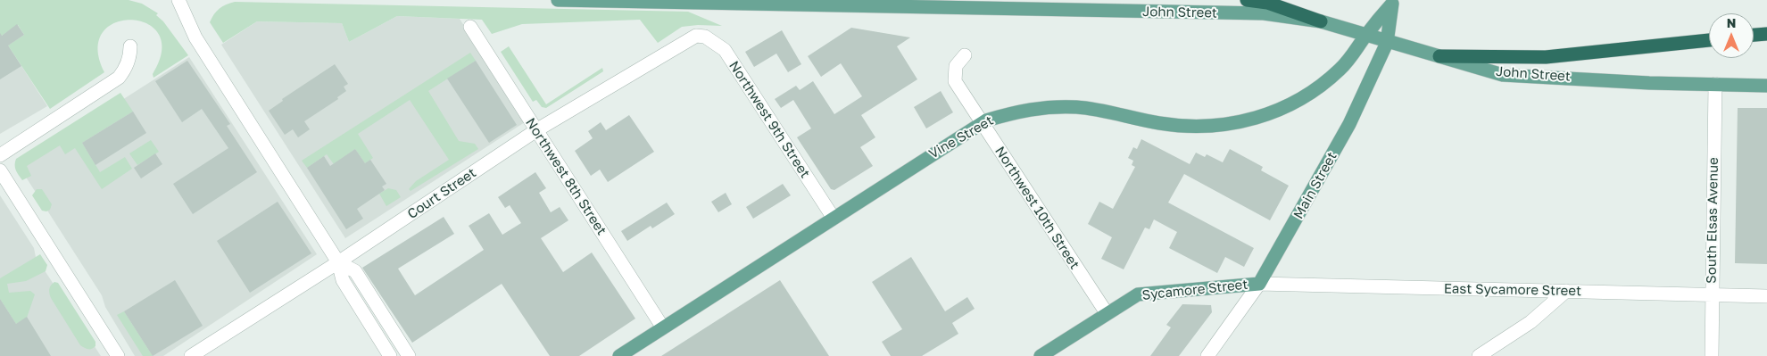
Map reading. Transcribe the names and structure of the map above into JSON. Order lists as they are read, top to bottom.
{
  "streets": {
    "main road": [
      "John Street",
      "Vine Street",
      "Main Street",
      "Sycamore Street"
    ],
    "street": [
      "Northwest 9th Street",
      "Northwest 8th Street",
      "Court Street",
      "Northwest 10th Street",
      "South Elsas Avenue",
      "East Sycamore Street"
    ]
  },
  "crossings": [
    ["John Street", "Vine Street"],
    ["John Street", "Main Street"],
    ["John Street", "South Elsas Avenue"],
    ["Northwest 9th Street", "Vine Street"],
    ["Northwest 9th Street", "Court Street"],
    ["Vine Street", "Northwest 8th Street"],
    ["Vine Street", "Main Street"],
    ["Vine Street", "Northwest 10th Street"],
    ["Northwest 8th Street", "Court Street"],
    ["Main Street", "Sycamore Street"],
    ["Main Street", "East Sycamore Street"],
    ["Northwest 10th Street", "Sycamore Street"],
    ["South Elsas Avenue", "East Sycamore Street"],
    ["Sycamore Street", "East Sycamore Street"]
  ],
  "north": "top"
}
